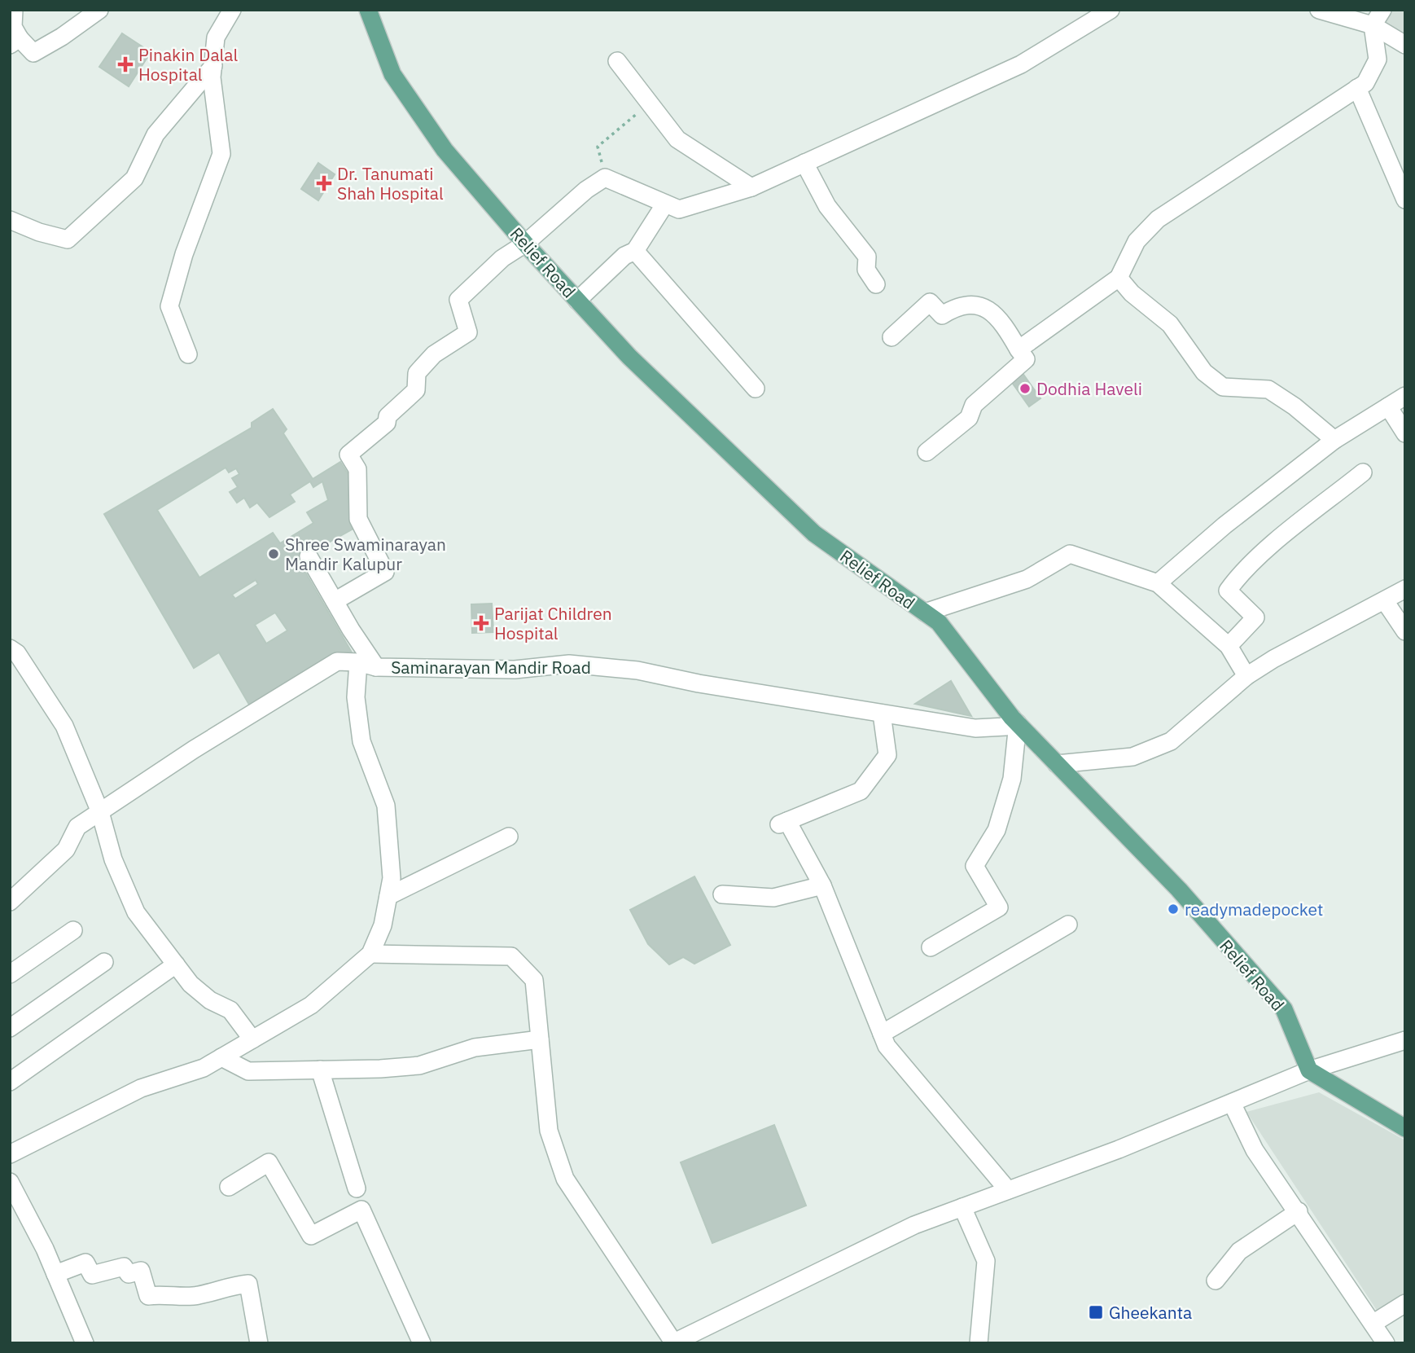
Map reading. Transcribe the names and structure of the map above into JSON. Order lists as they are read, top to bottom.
{
  "streets": {
    "main road": ["Relief Road"],
    "street": ["Saminarayan Mandir Road"]
  },
  "crossings": [
    ["Relief Road", "Saminarayan Mandir Road"]
  ],
  "places": {
    "health": ["Pinakin Dalal Hospital", "Dr. Tanumati Shah Hospital", "Parijat Children Hospital"],
    "other": ["Dodhia Haveli", "Shree Swaminarayan Mandir Kalupur", "readymadepocket"],
    "transit": ["Gheekanta"]
  }
}
